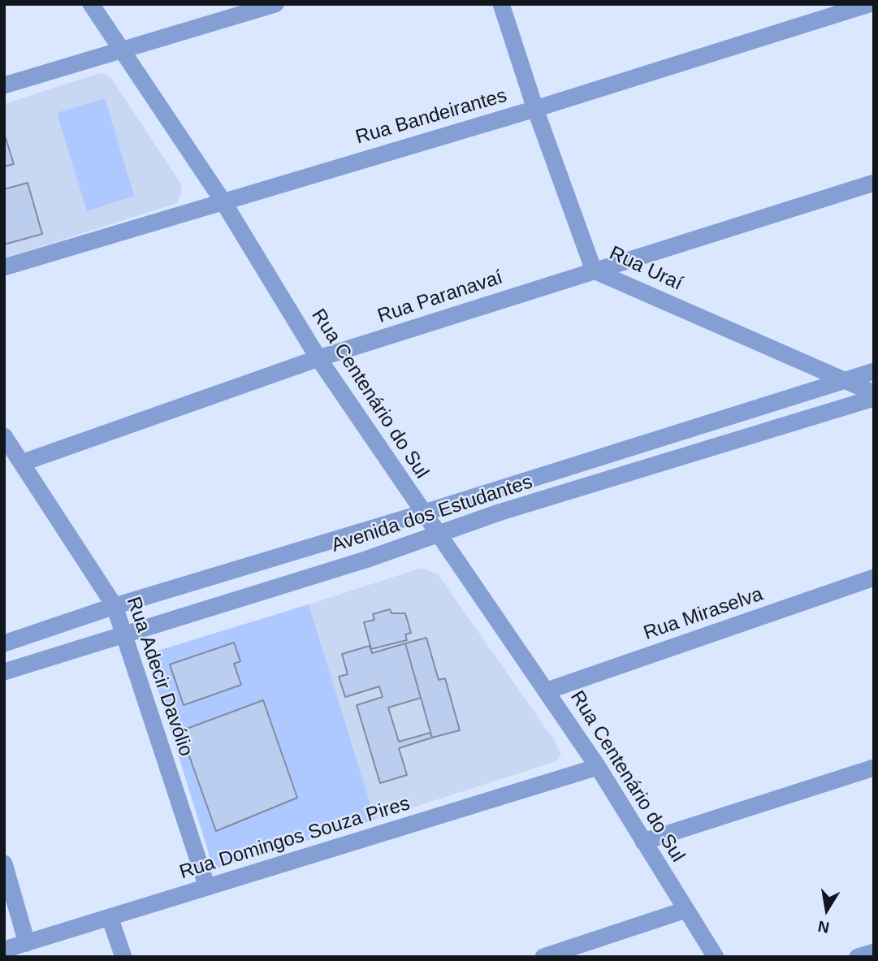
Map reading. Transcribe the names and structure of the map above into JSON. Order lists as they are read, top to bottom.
{
  "streets": {
    "street": [
      "Rua Bandeirantes",
      "Rua Uraí",
      "Rua Paranavaí",
      "Rua Centenário do Sul",
      "Avenida dos Estudantes",
      "Rua Miraselva",
      "Rua Adecir Davólio",
      "Rua Domingos Souza Pires"
    ]
  },
  "crossings": [
    ["Rua Bandeirantes", "Rua Uraí"],
    ["Rua Bandeirantes", "Rua Centenário do Sul"],
    ["Rua Uraí", "Rua Paranavaí"],
    ["Rua Uraí", "Avenida dos Estudantes"],
    ["Rua Paranavaí", "Rua Centenário do Sul"],
    ["Rua Paranavaí", "Rua Adecir Davólio"],
    ["Rua Centenário do Sul", "Avenida dos Estudantes"],
    ["Rua Centenário do Sul", "Rua Miraselva"],
    ["Rua Centenário do Sul", "Rua Domingos Souza Pires"],
    ["Avenida dos Estudantes", "Rua Adecir Davólio"],
    ["Rua Adecir Davólio", "Rua Domingos Souza Pires"]
  ],
  "north": "bottom"
}
